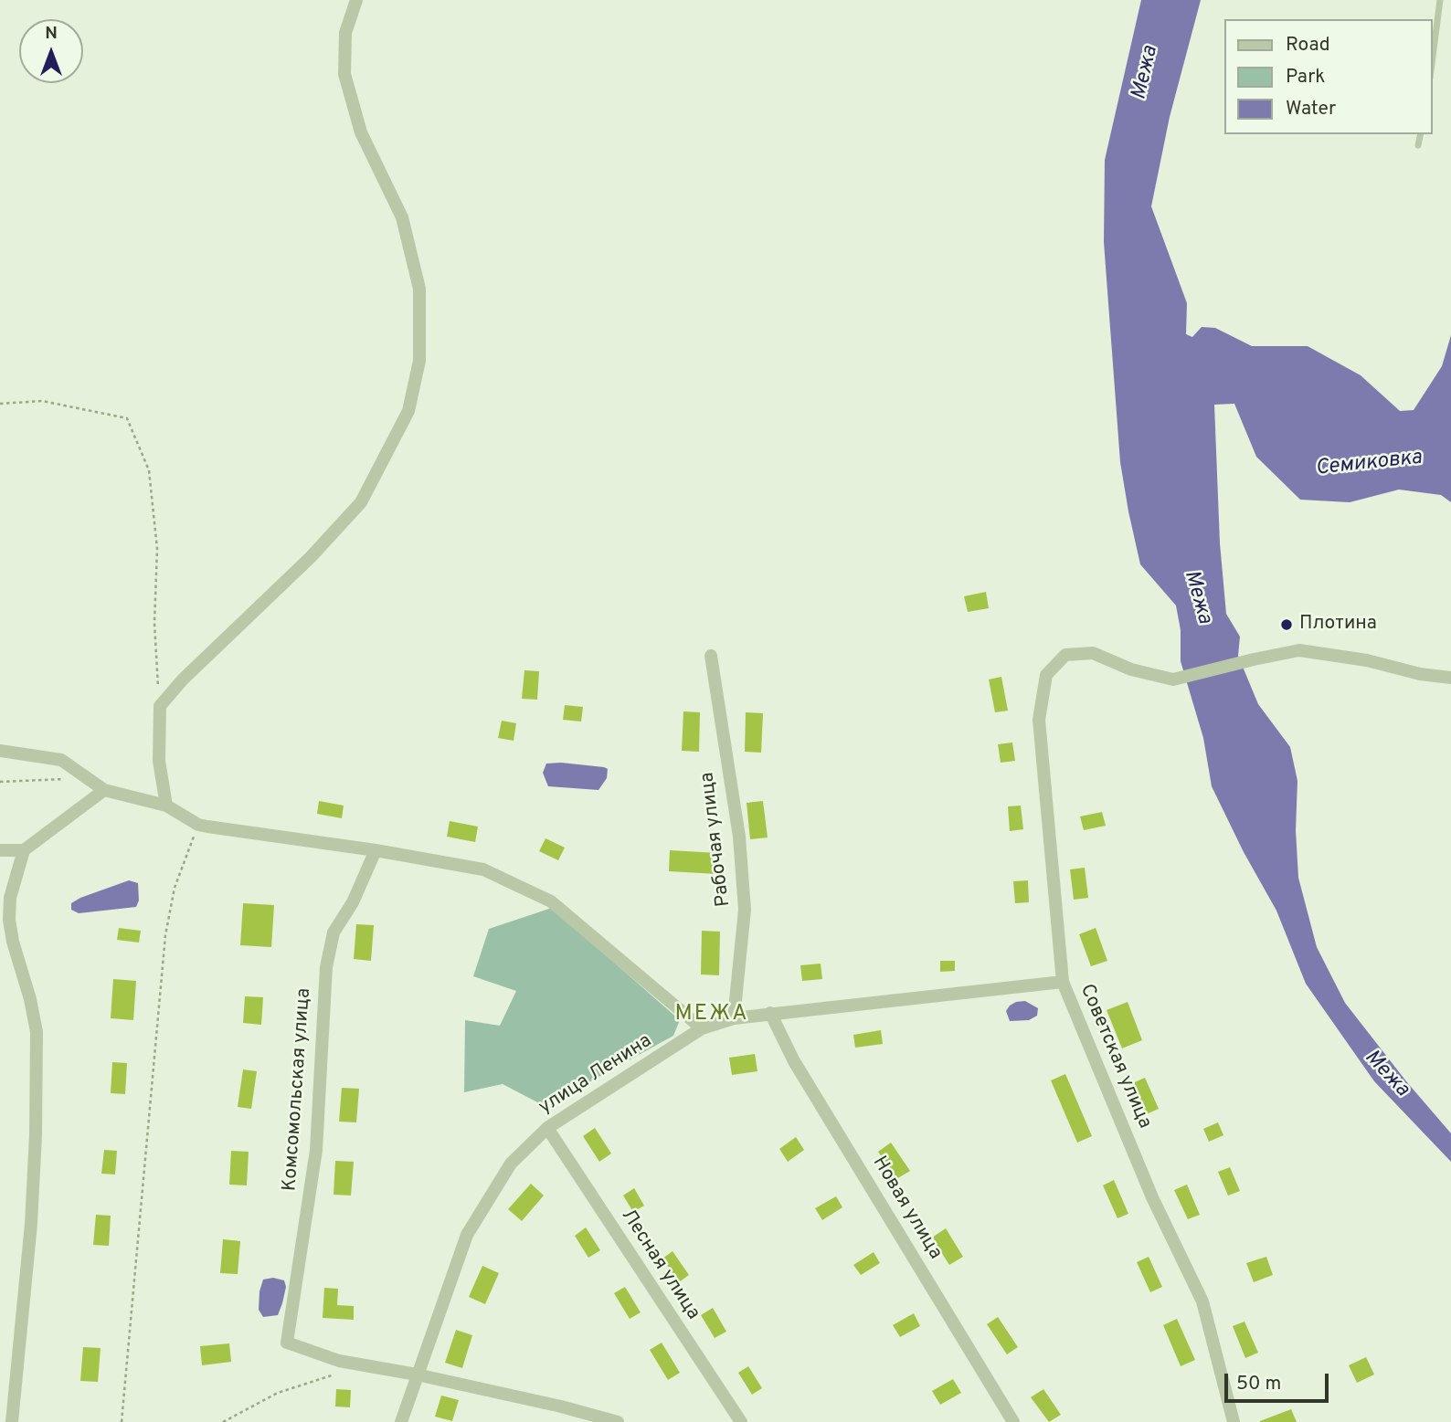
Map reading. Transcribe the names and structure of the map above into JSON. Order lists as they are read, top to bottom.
{
  "streets": {
    "street": [
      "Рабочая улица",
      "Советская улица",
      "улица Ленина",
      "Комсомольская улица",
      "Новая улица",
      "Лесная улица"
    ]
  },
  "crossings": [
    ["Рабочая улица", "улица Ленина"],
    ["Советская улица", "улица Ленина"],
    ["улица Ленина", "Комсомольская улица"],
    ["улица Ленина", "Новая улица"],
    ["улица Ленина", "Лесная улица"]
  ],
  "districts": ["МЕЖА"],
  "water": ["Межа", "Семиковка"],
  "places": ["Плотина"],
  "legend": ["Road", "Park", "Water"],
  "scale_bar": "50 m",
  "north": "top"
}
